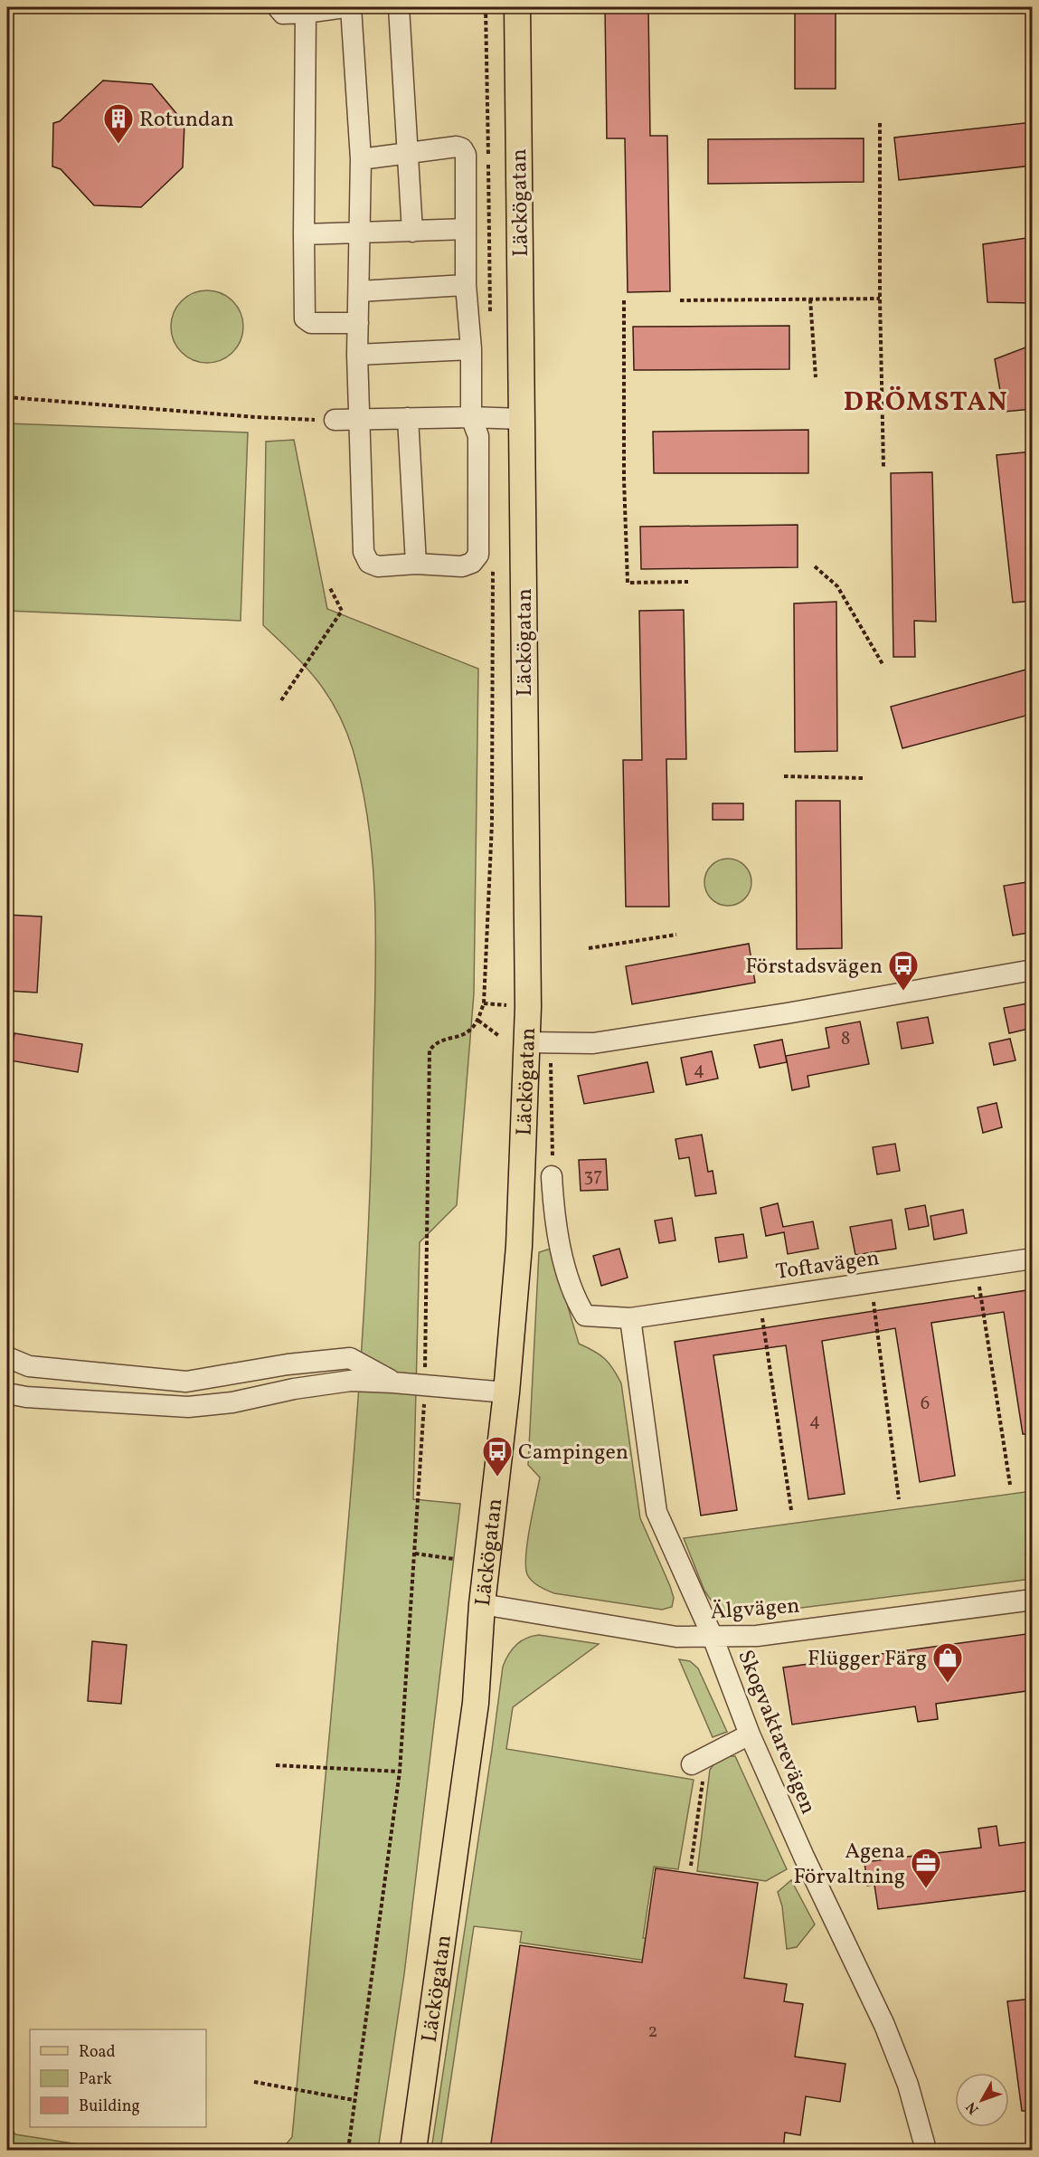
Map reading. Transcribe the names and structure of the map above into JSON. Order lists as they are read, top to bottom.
{
  "streets": {
    "main road": ["Läckögatan"],
    "street": ["Toftavägen", "Älgvägen", "Skogvaktarevägen"]
  },
  "crossings": [
    ["Läckögatan", "Älgvägen"],
    ["Toftavägen", "Skogvaktarevägen"],
    ["Älgvägen", "Skogvaktarevägen"]
  ],
  "districts": ["DRÖMSTAN"],
  "places": {
    "building": ["Rotundan"],
    "bus stop": ["Förstadsvägen", "Campingen"],
    "shop": ["Flügger Färg"],
    "office": ["Agena Förvaltning"]
  },
  "house_numbers": [
    "8",
    "4",
    "37",
    "6",
    "4",
    "2"
  ],
  "legend": ["Road", "Park", "Building"],
  "north": "bottom left"
}
